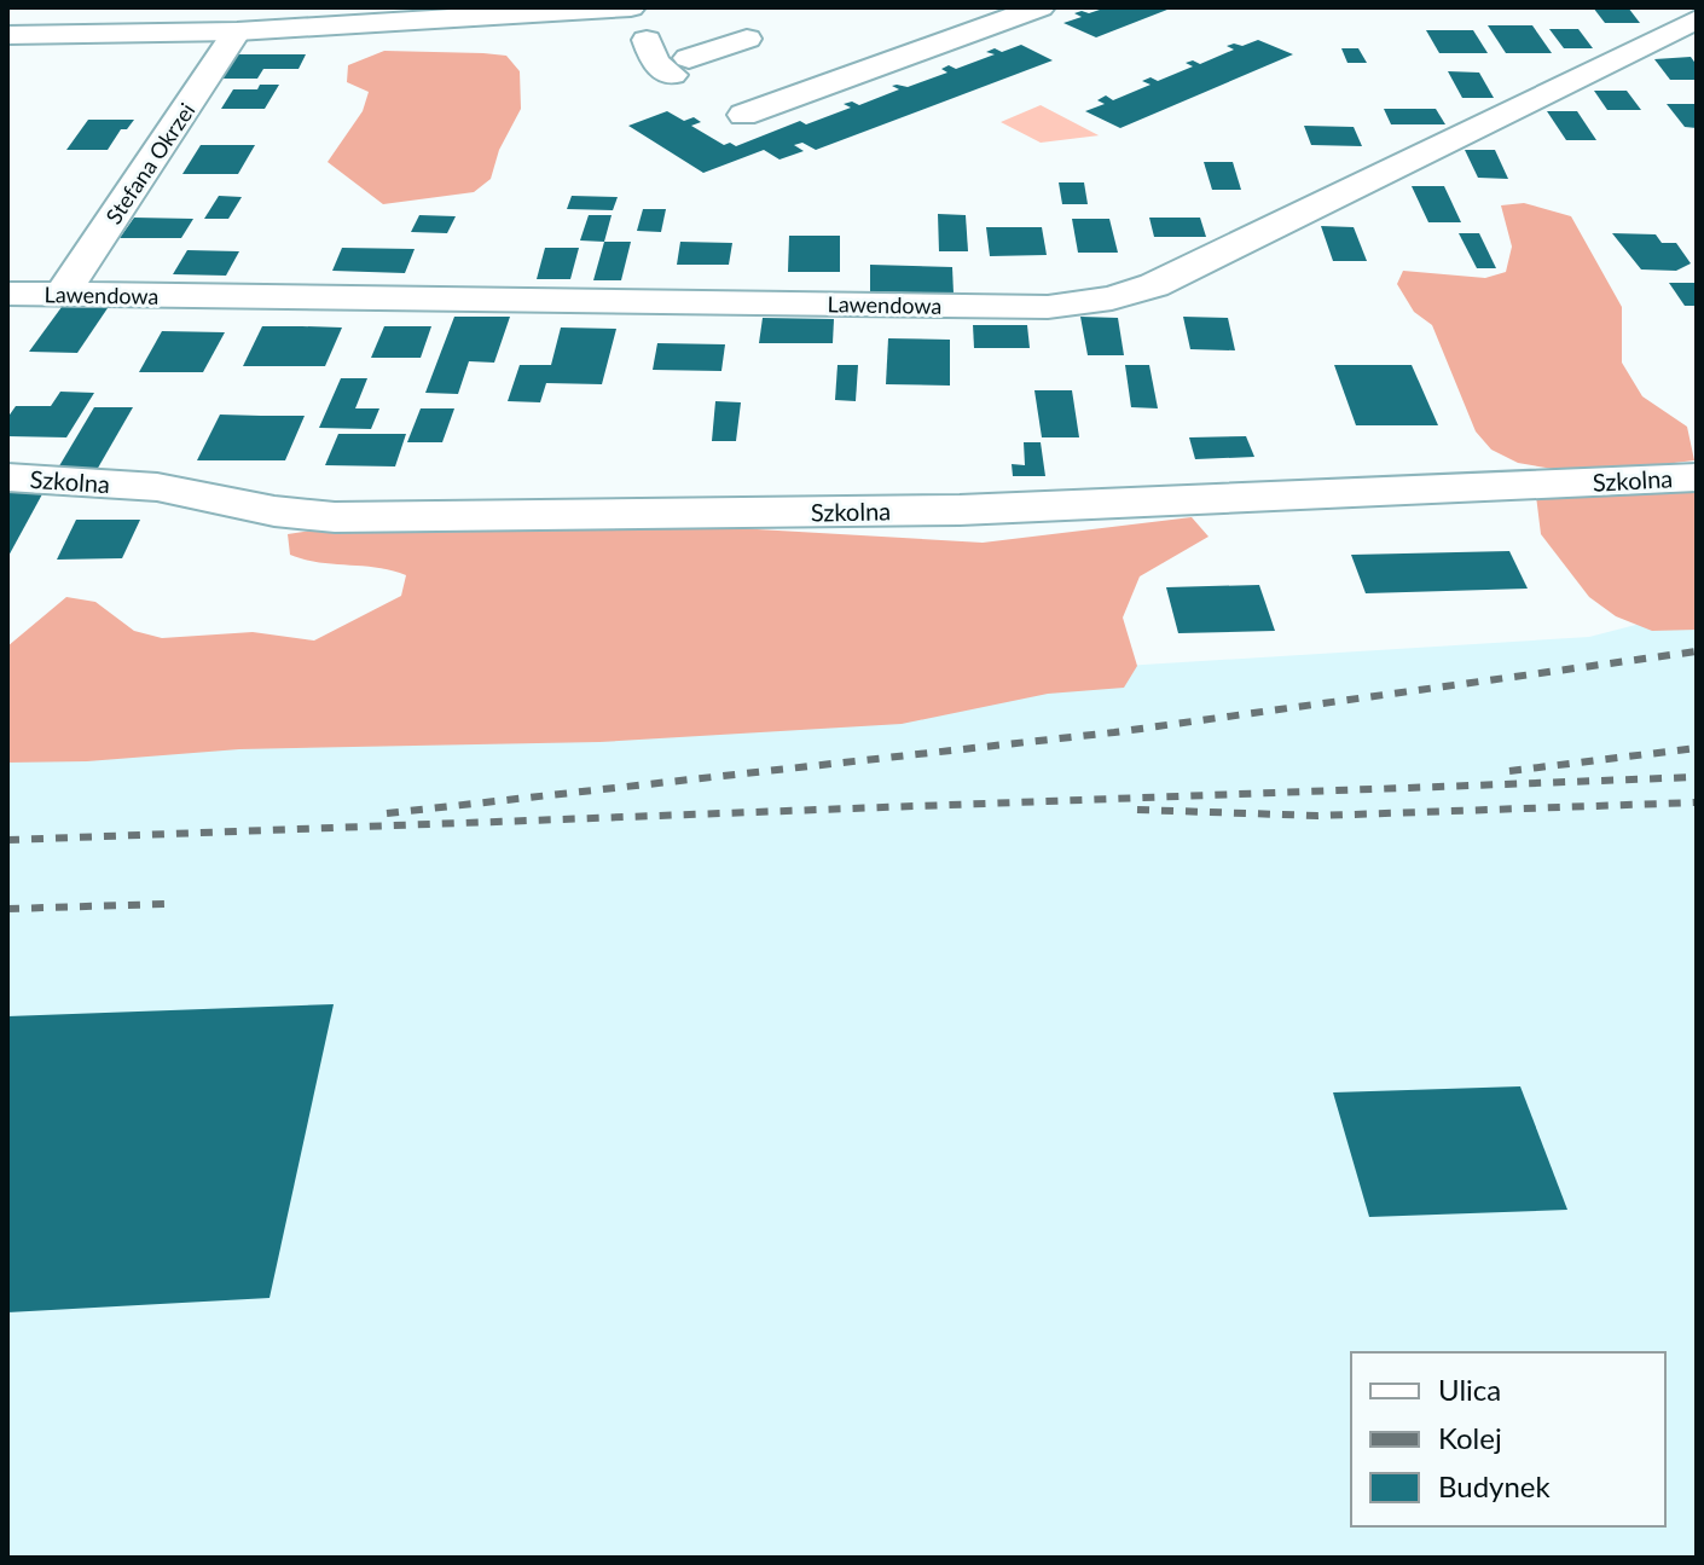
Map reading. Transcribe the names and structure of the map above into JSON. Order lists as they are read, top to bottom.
{
  "streets": {
    "street": ["Stefana Okrzei", "Lawendowa", "Szkolna"]
  },
  "crossings": [
    ["Stefana Okrzei", "Lawendowa"]
  ],
  "legend": ["Ulica", "Kolej", "Budynek"]
}
